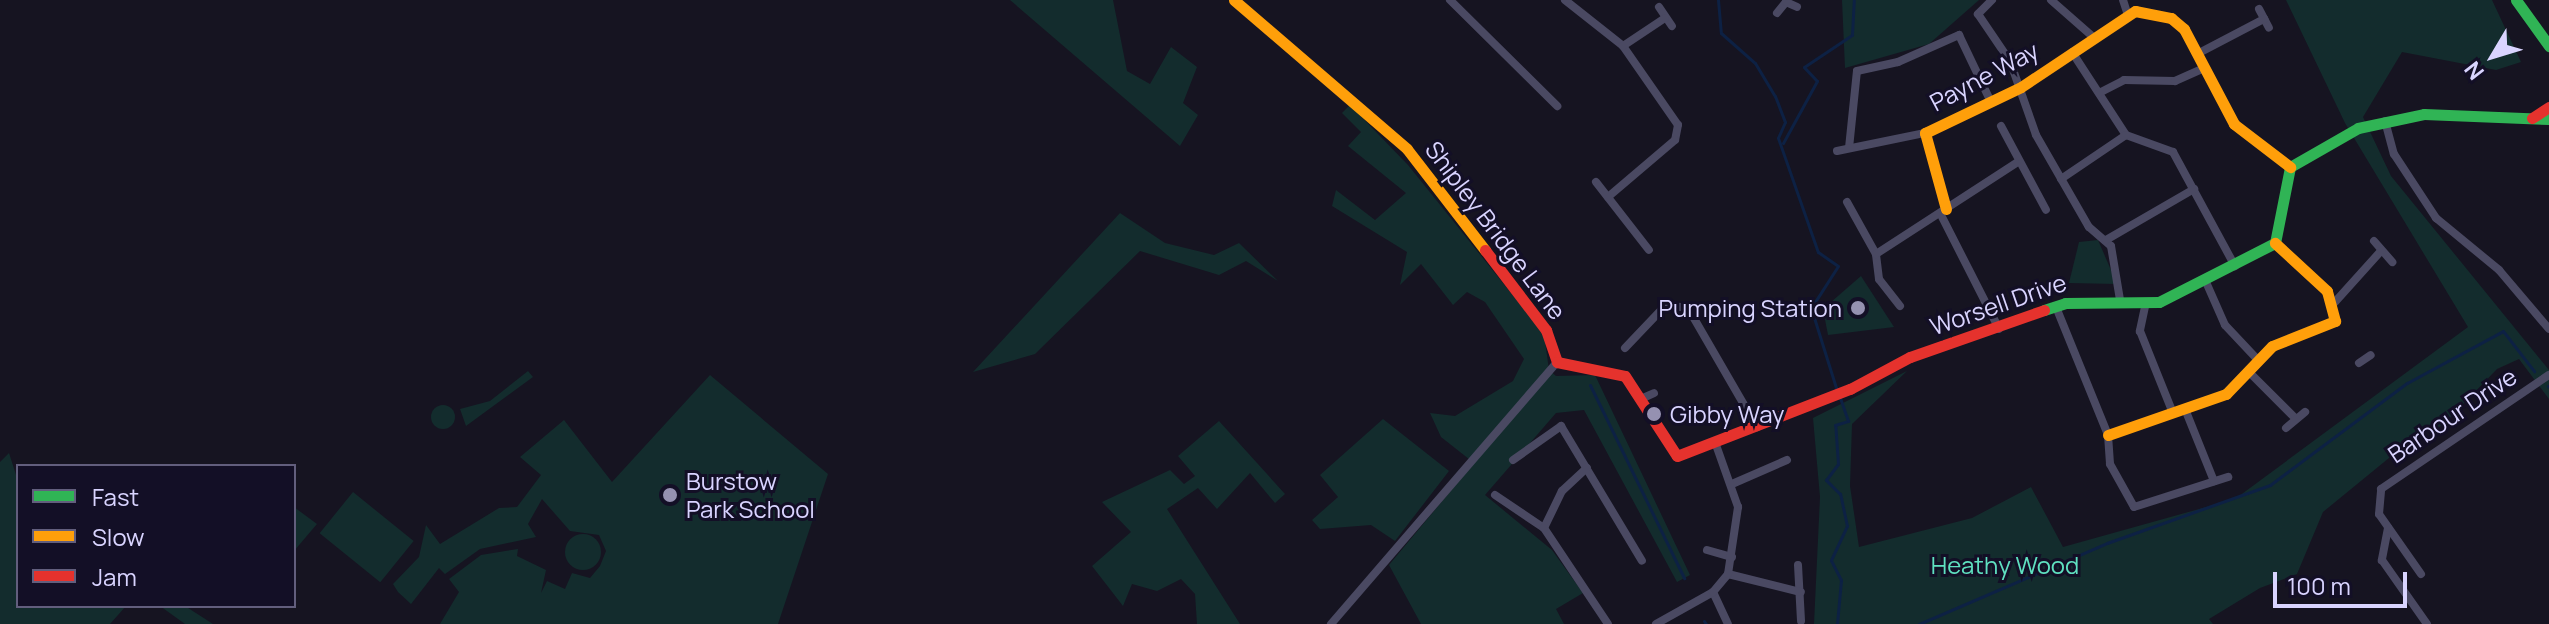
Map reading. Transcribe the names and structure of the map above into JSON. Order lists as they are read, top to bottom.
{
  "streets": {
    "main road": ["Payne Way", "Shipley Bridge Lane", "Worsell Drive"],
    "street": ["Barbour Drive"]
  },
  "crossings": [
    ["Payne Way", "Worsell Drive"],
    ["Shipley Bridge Lane", "Worsell Drive"]
  ],
  "parks": ["Heathy Wood"],
  "places": ["Pumping Station", "Gibby Way", "Burstow Park School"],
  "legend": ["Fast", "Slow", "Jam"],
  "scale_bar": "100 m",
  "north": "bottom left"
}
